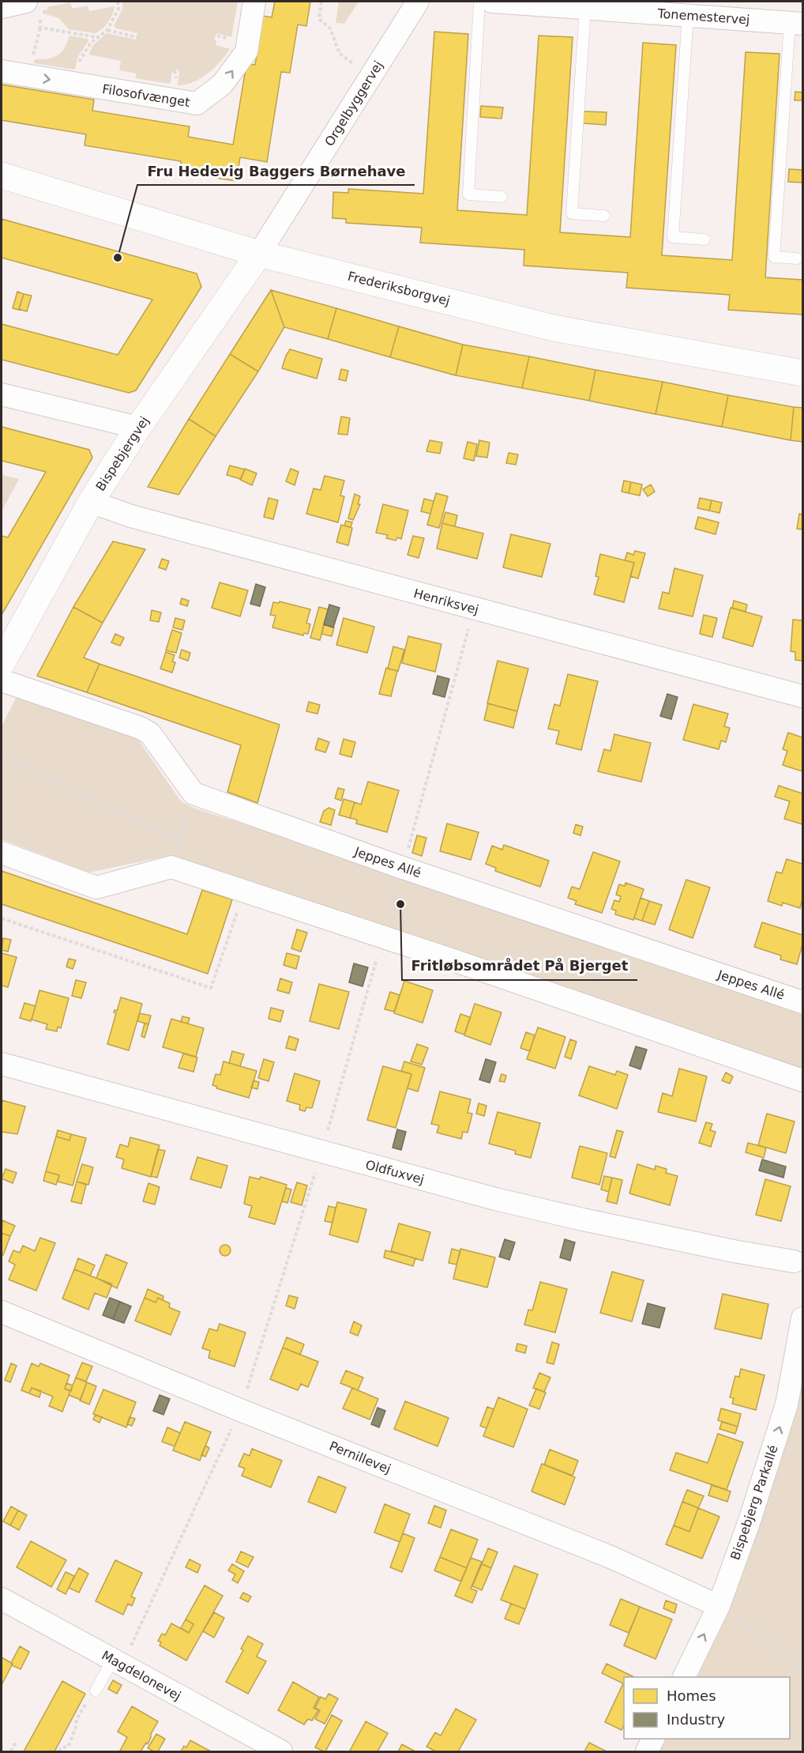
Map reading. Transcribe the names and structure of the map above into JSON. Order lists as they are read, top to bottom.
{
  "streets": {
    "street": [
      "Tonemestervej",
      "Filosofvænget",
      "Orgelbyggervej",
      "Frederiksborgvej",
      "Bispebjergvej",
      "Henriksvej",
      "Jeppes Allé",
      "Oldfuxvej",
      "Pernillevej",
      "Bispebjerg Parkallé",
      "Magdelonevej"
    ]
  },
  "crossings": [
    ["Orgelbyggervej", "Frederiksborgvej"],
    ["Orgelbyggervej", "Bispebjergvej"],
    ["Frederiksborgvej", "Bispebjergvej"],
    ["Bispebjergvej", "Henriksvej"],
    ["Pernillevej", "Bispebjerg Parkallé"]
  ],
  "one_way": ["Filosofvænget", "Bispebjerg Parkallé"],
  "places": ["Fru Hedevig Baggers Børnehave", "Fritløbsområdet På Bjerget"],
  "legend": ["Homes", "Industry"]
}
